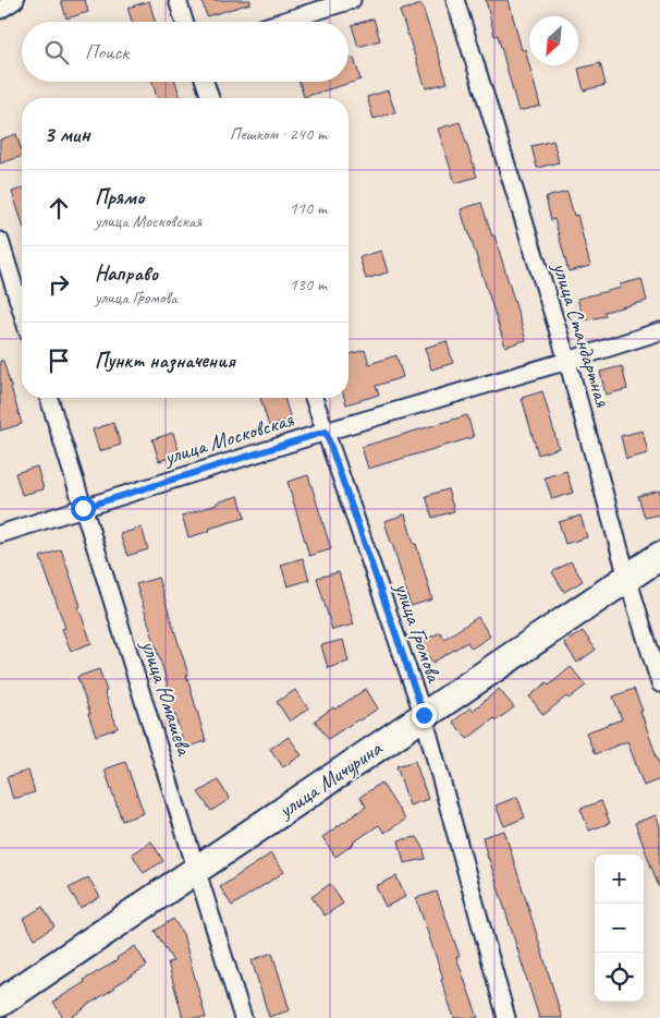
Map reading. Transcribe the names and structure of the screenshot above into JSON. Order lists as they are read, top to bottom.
{
  "streets": {
    "main road": ["улица Мичурина"],
    "street": [
      "улица Стандартная",
      "улица Московская",
      "улица Громова",
      "улица Юмашева"
    ]
  },
  "crossings": [
    ["улица Стандартная", "улица Московская"],
    ["улица Стандартная", "улица Мичурина"],
    ["улица Московская", "улица Громова"],
    ["улица Московская", "улица Юмашева"],
    ["улица Громова", "улица Мичурина"],
    ["улица Юмашева", "улица Мичурина"]
  ],
  "north": "bottom left",
  "page": {
    "search": "Поиск",
    "heading": ["3 мин", "Пешком · 240 m"],
    "list": [
      ["Прямо", "улица Московская", "110 m"],
      ["Направо", "улица Громова", "130 m"],
      "Пункт назначения"
    ],
    "map_buttons": ["+", "−"]
  }
}
